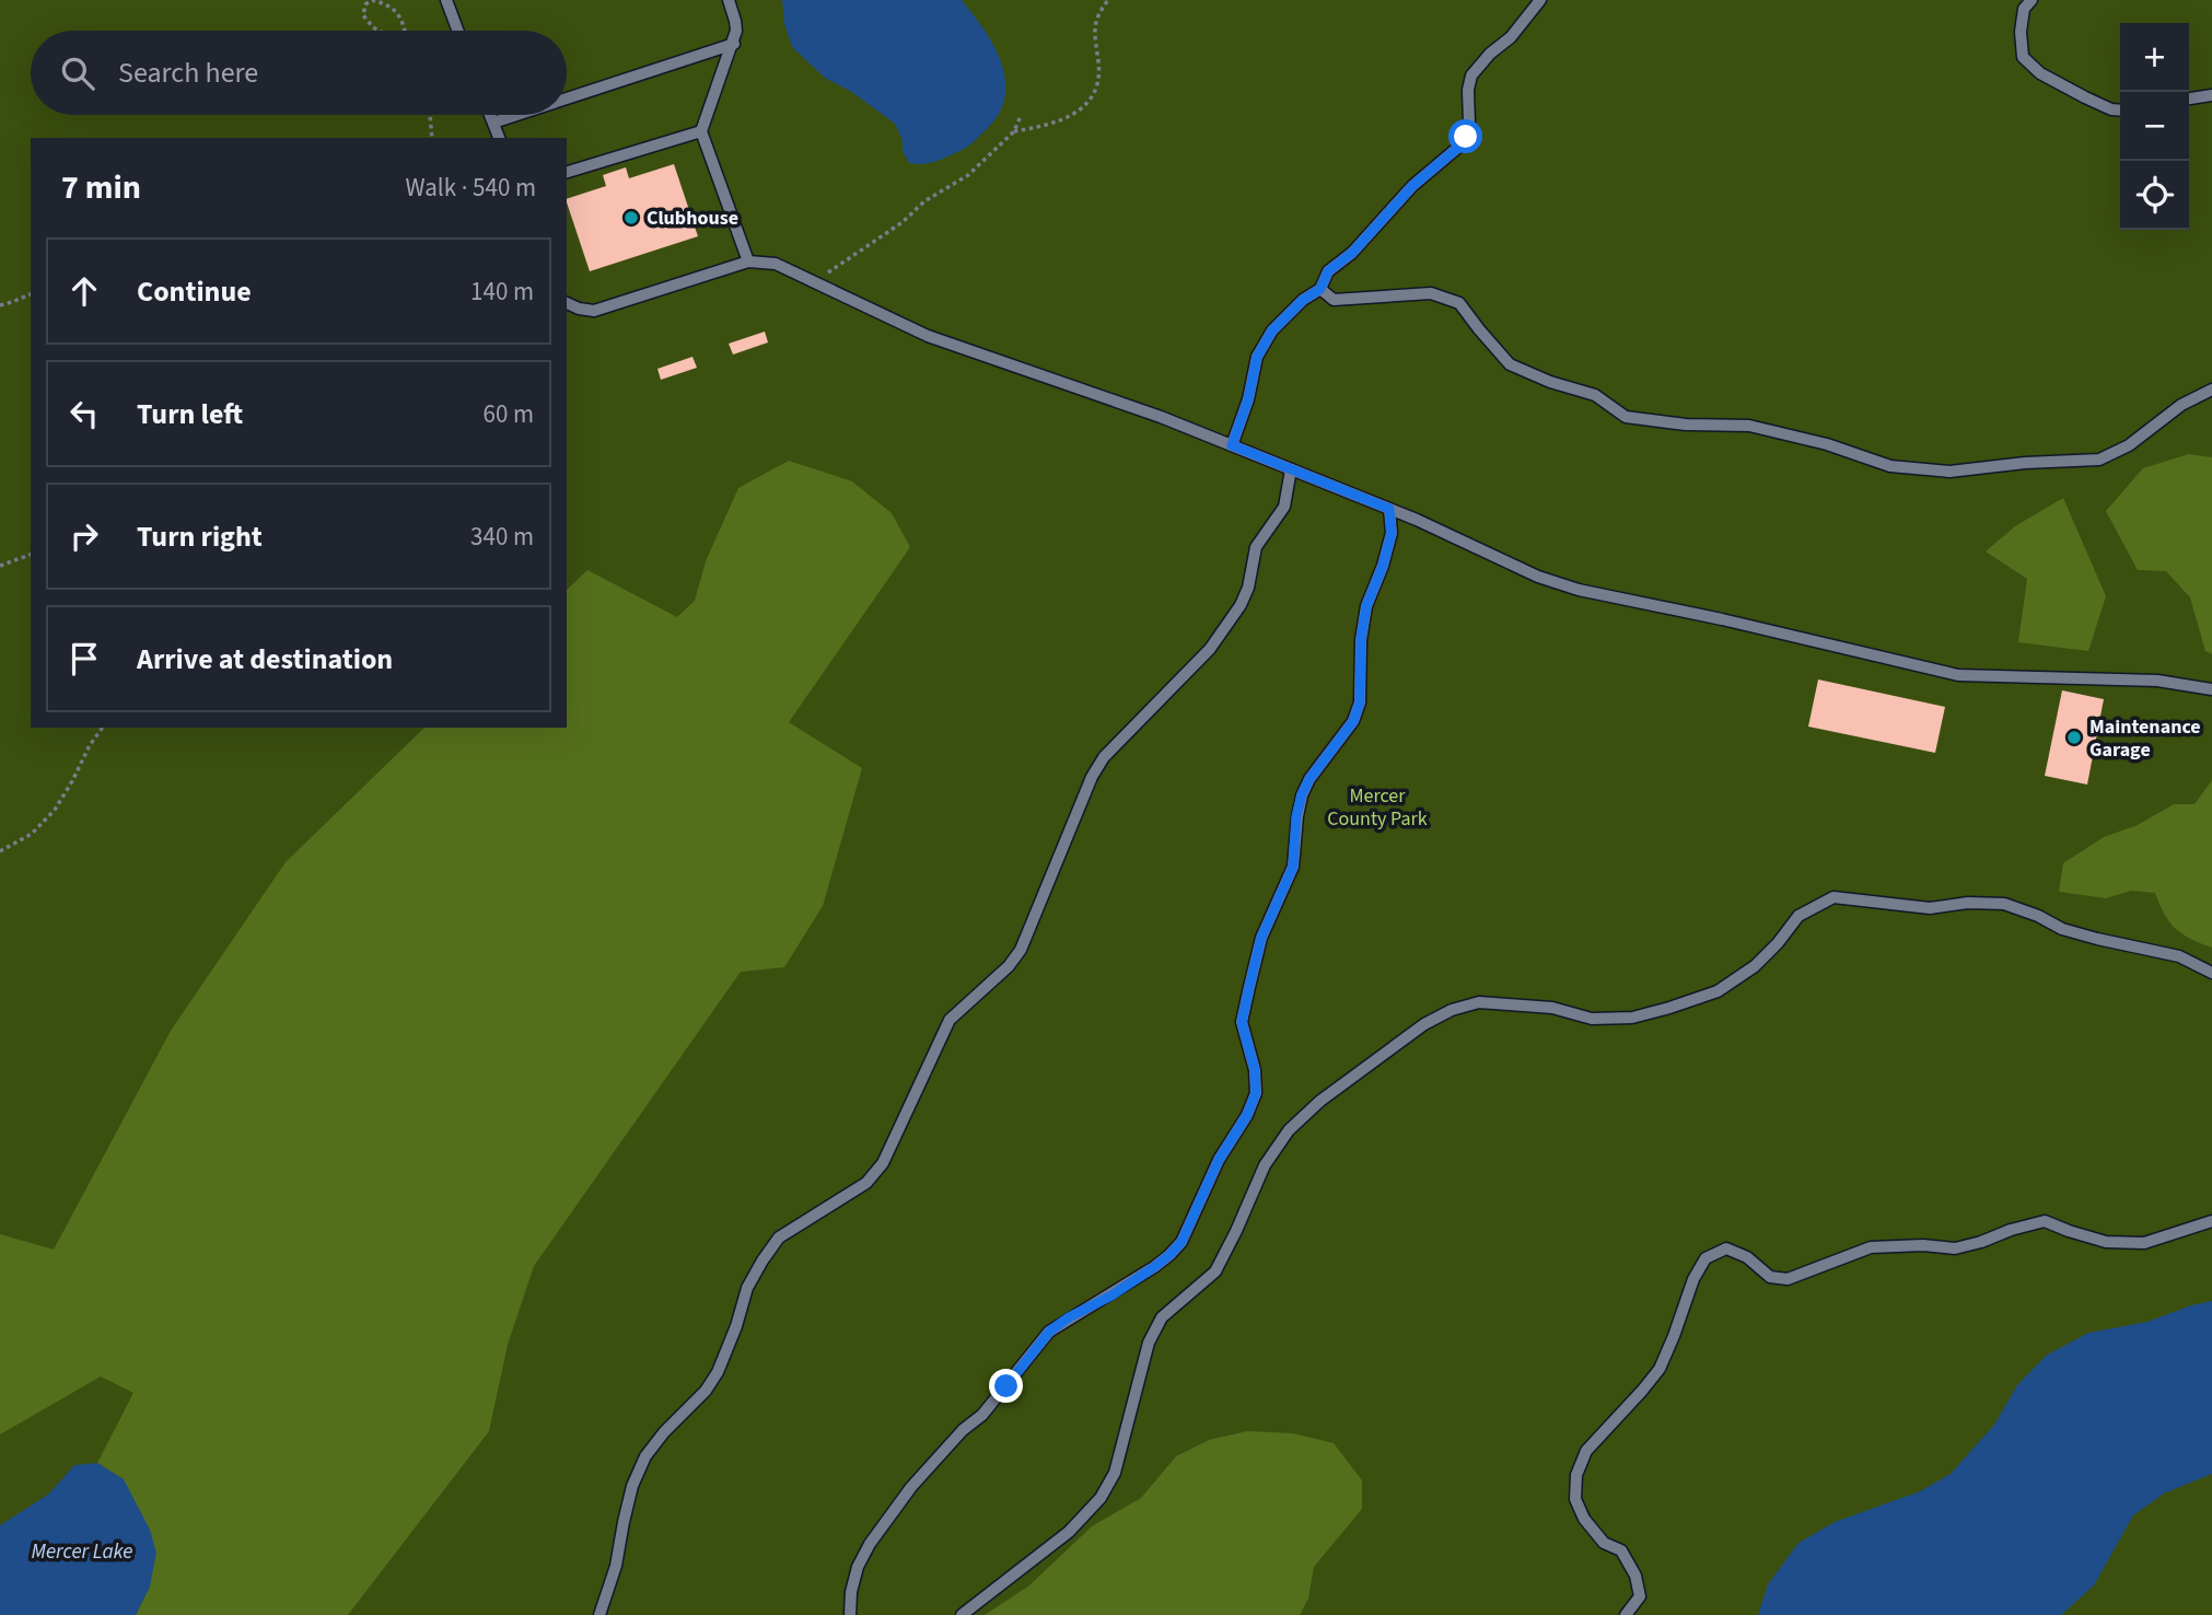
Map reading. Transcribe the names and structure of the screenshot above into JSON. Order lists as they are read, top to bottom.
{
  "water": ["Mercer Lake"],
  "parks": ["Mercer County Park"],
  "places": ["Clubhouse", "Maintenance Garage"],
  "page": {
    "map_buttons": ["+", "−"],
    "search": "Search here",
    "heading": ["7 min", "Walk · 540 m"],
    "list": [
      ["Continue", "140 m"],
      ["Turn left", "60 m"],
      ["Turn right", "340 m"],
      "Arrive at destination"
    ]
  }
}
